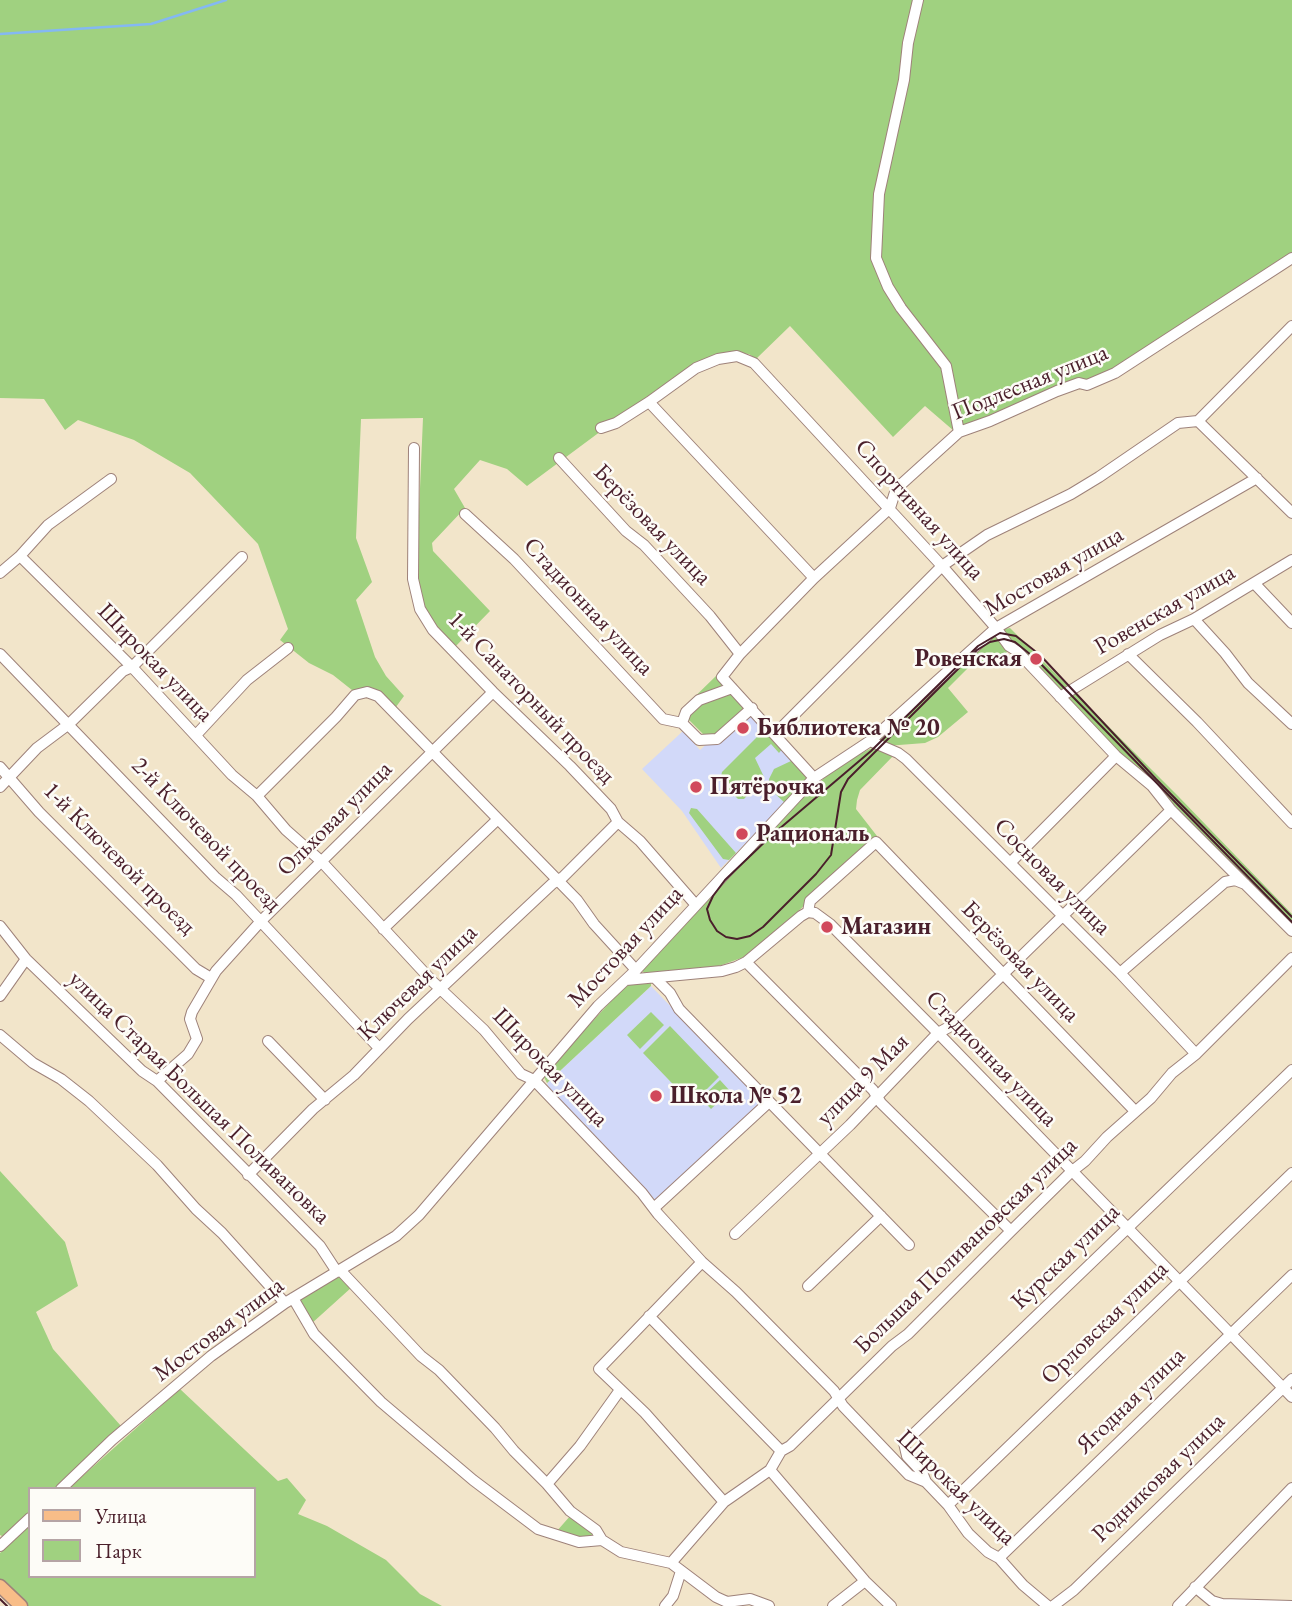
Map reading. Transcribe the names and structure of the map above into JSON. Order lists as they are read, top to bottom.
{
  "streets": {
    "street": [
      "Подлесная улица",
      "Спортивная улица",
      "Берёзовая улица",
      "Мостовая улица",
      "Стадионная улица",
      "Ровенская улица",
      "Широкая улица",
      "1-й Санаторный проезд",
      "Ольховая улица",
      "2-й Ключевой проезд",
      "1-й Ключевой проезд",
      "Сосновая улица",
      "Ключевая улица",
      "улица 9 Мая",
      "улица Старая Большая Поливановка",
      "Большая Поливановская улица",
      "Курская улица",
      "Орловская улица",
      "Ягодная улица",
      "Родниковая улица"
    ]
  },
  "crossings": [
    ["Подлесная улица", "Спортивная улица"],
    ["Подлесная улица", "Берёзовая улица"],
    ["Спортивная улица", "Мостовая улица"],
    ["Спортивная улица", "Ровенская улица"],
    ["Спортивная улица", "улица 9 Мая"],
    ["Берёзовая улица", "Стадионная улица"],
    ["Берёзовая улица", "улица 9 Мая"],
    ["Берёзовая улица", "Большая Поливановская улица"],
    ["Мостовая улица", "Широкая улица"],
    ["Мостовая улица", "1-й Санаторный проезд"],
    ["Мостовая улица", "Сосновая улица"],
    ["Мостовая улица", "улица Старая Большая Поливановка"],
    ["Стадионная улица", "улица 9 Мая"],
    ["Стадионная улица", "Большая Поливановская улица"],
    ["Стадионная улица", "Курская улица"],
    ["Стадионная улица", "Орловская улица"],
    ["Стадионная улица", "Ягодная улица"],
    ["Стадионная улица", "Родниковая улица"],
    ["Широкая улица", "Ольховая улица"],
    ["Широкая улица", "Ключевая улица"],
    ["Широкая улица", "Большая Поливановская улица"],
    ["Широкая улица", "Курская улица"],
    ["Широкая улица", "Орловская улица"],
    ["Широкая улица", "Ягодная улица"],
    ["Широкая улица", "Родниковая улица"],
    ["1-й Санаторный проезд", "Ольховая улица"],
    ["1-й Санаторный проезд", "Ключевая улица"],
    ["Ольховая улица", "2-й Ключевой проезд"],
    ["Ольховая улица", "1-й Ключевой проезд"],
    ["Ольховая улица", "улица Старая Большая Поливановка"],
    ["2-й Ключевой проезд", "Ключевая улица"],
    ["Сосновая улица", "улица 9 Мая"],
    ["Сосновая улица", "Большая Поливановская улица"],
    ["Ключевая улица", "улица Старая Большая Поливановка"],
    ["улица Старая Большая Поливановка", "Большая Поливановская улица"]
  ],
  "places": [
    "Ровенская",
    "Библиотека № 20",
    "Пятёрочка",
    "Рациональ",
    "Магазин",
    "Школа № 52"
  ],
  "legend": ["Улица", "Парк"]
}
